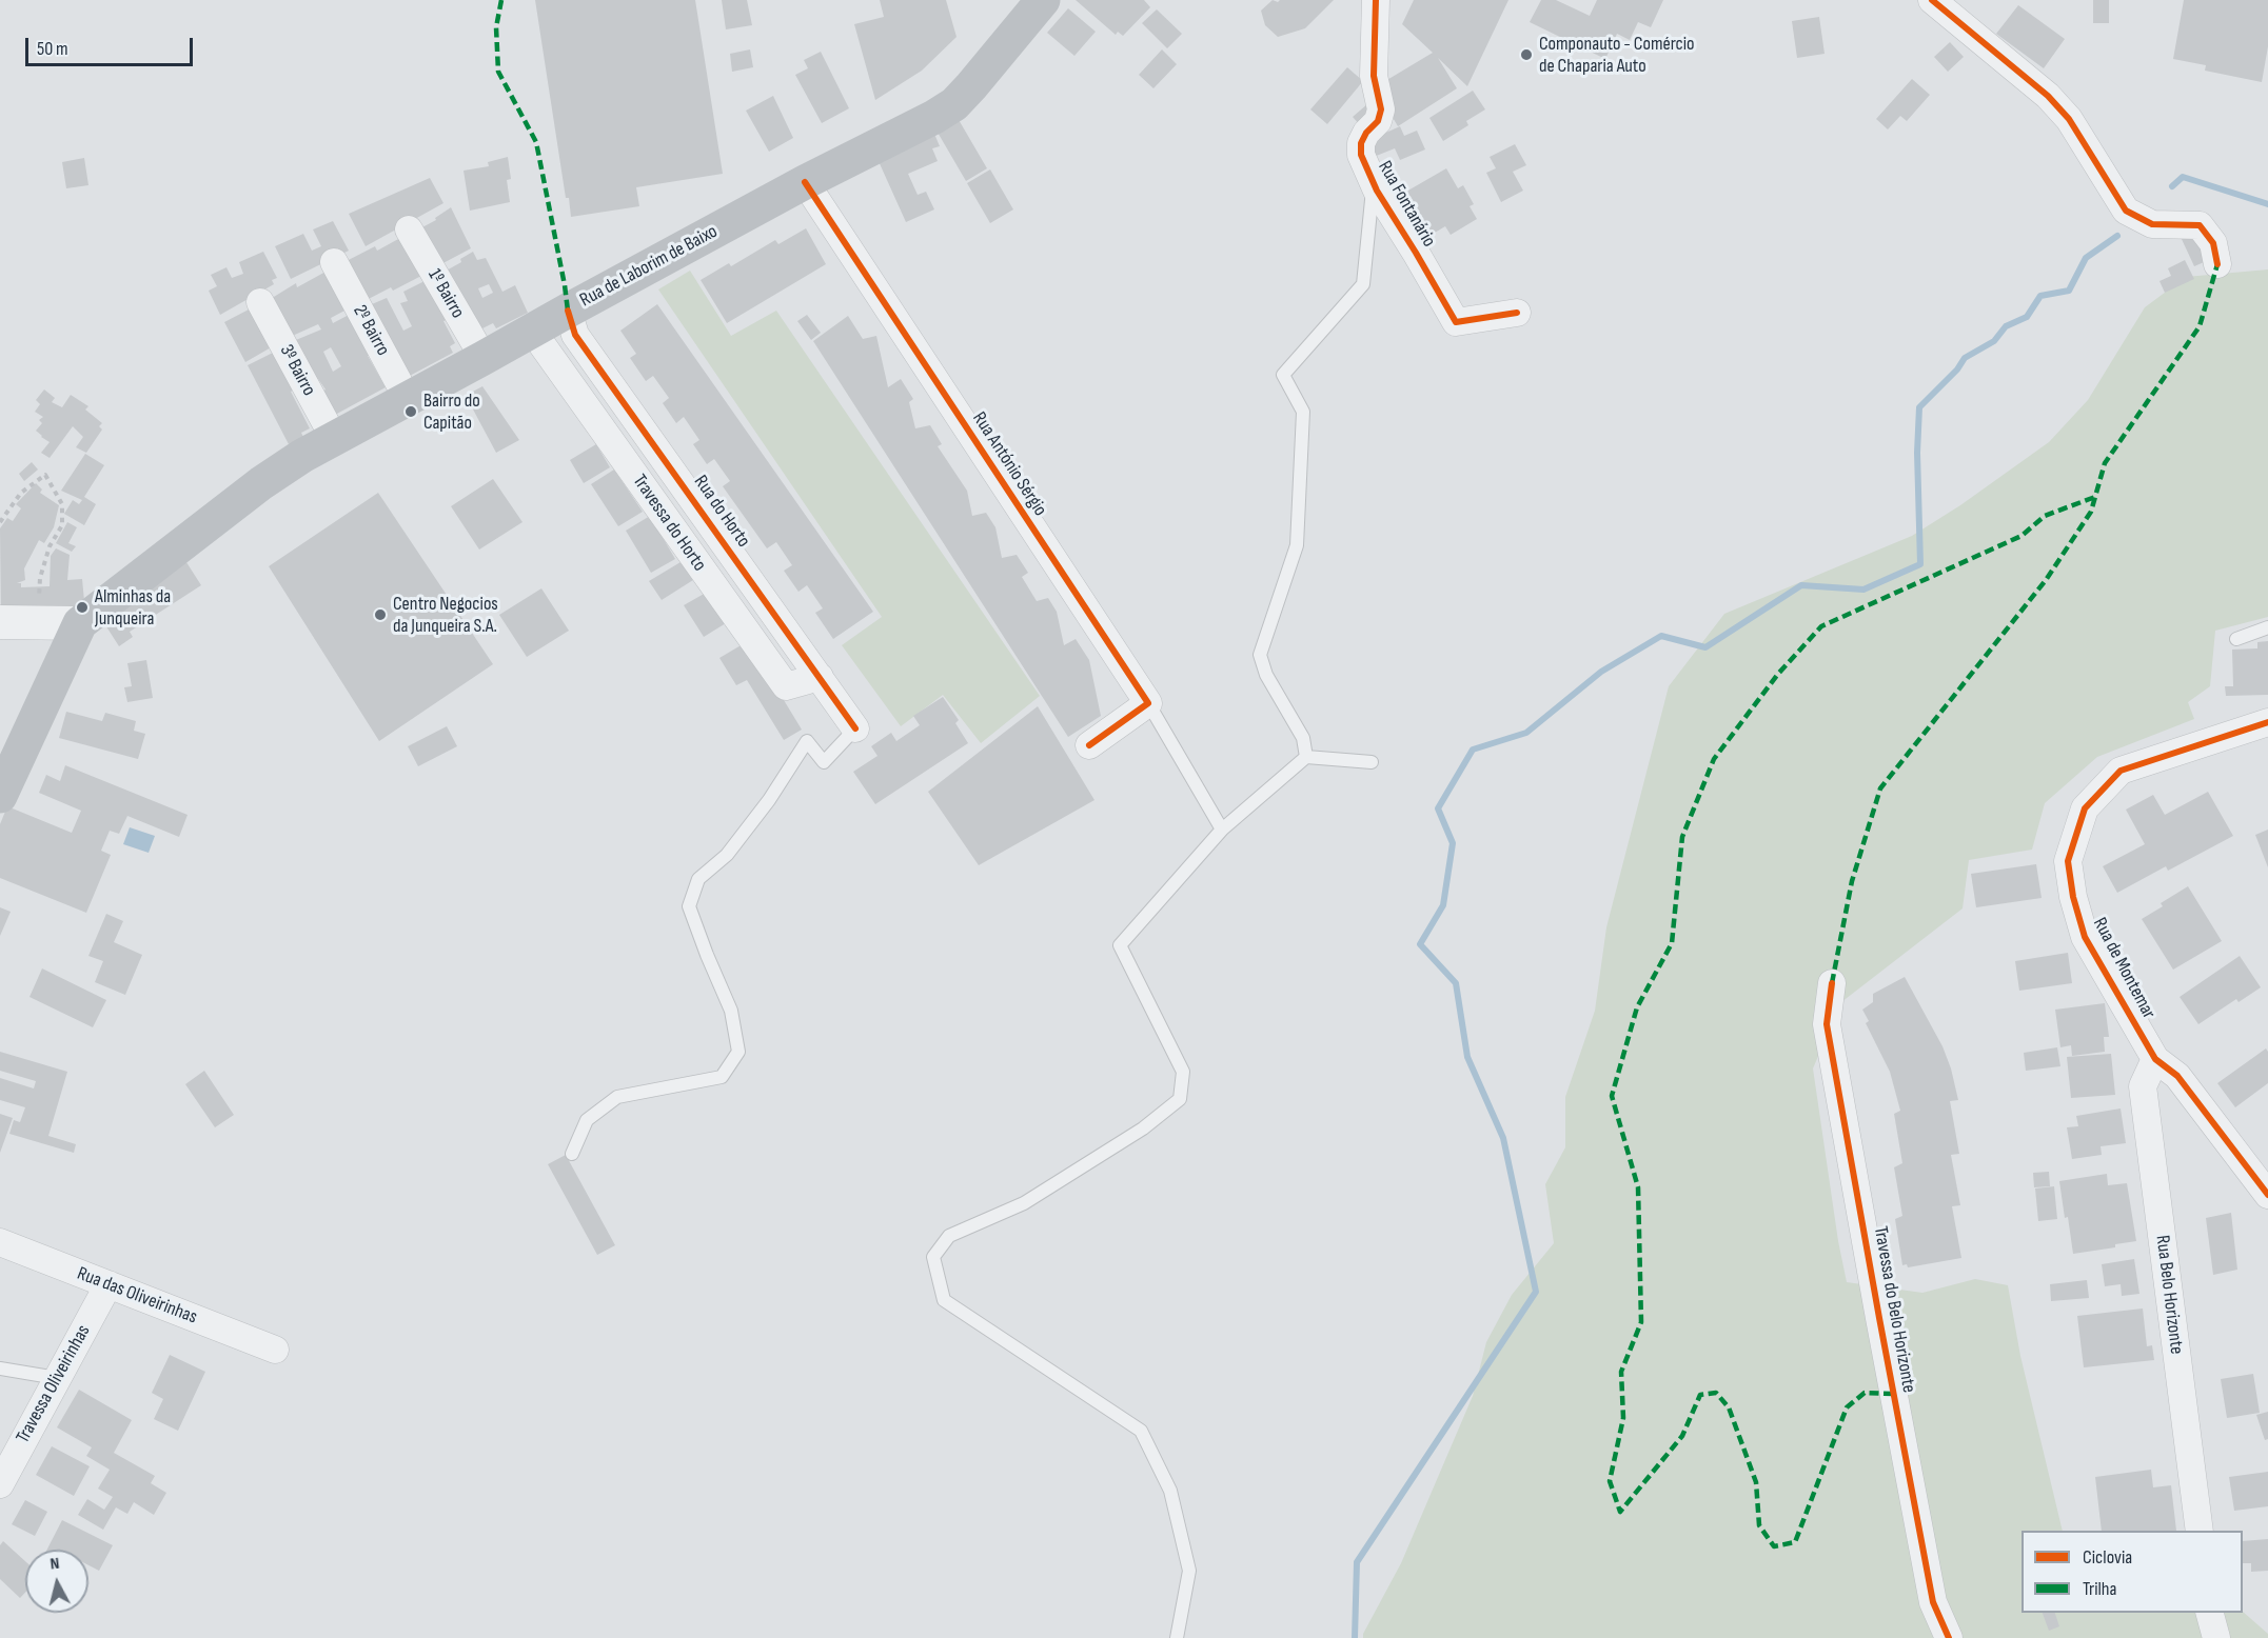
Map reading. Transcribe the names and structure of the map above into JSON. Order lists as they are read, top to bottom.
{
  "streets": {
    "main road": ["Rua de Laborim de Baixo"],
    "street": [
      "Rua Fontanário",
      "1º Bairro",
      "2º Bairro",
      "3º Bairro",
      "Rua António Sérgio",
      "Rua do Horto",
      "Travessa do Horto",
      "Rua de Montemar",
      "Rua Belo Horizonte",
      "Rua das Oliveirinhas",
      "Travessa do Belo Horizonte",
      "Travessa Oliveirinhas"
    ]
  },
  "crossings": [
    ["Rua de Laborim de Baixo", "1º Bairro"],
    ["Rua de Laborim de Baixo", "2º Bairro"],
    ["Rua de Laborim de Baixo", "3º Bairro"],
    ["Rua de Laborim de Baixo", "Rua António Sérgio"],
    ["Rua de Laborim de Baixo", "Rua do Horto"],
    ["Rua de Laborim de Baixo", "Travessa do Horto"],
    ["Rua do Horto", "Travessa do Horto"],
    ["Rua de Montemar", "Rua Belo Horizonte"],
    ["Rua das Oliveirinhas", "Travessa Oliveirinhas"]
  ],
  "places": [
    "Componauto - Comércio de Chaparia Auto",
    "Bairro do Capitão",
    "Alminhas da Junqueira",
    "Centro Negocios da Junqueira S.A."
  ],
  "legend": ["Ciclovia", "Trilha"],
  "scale_bar": "50 m",
  "north": "top"
}
